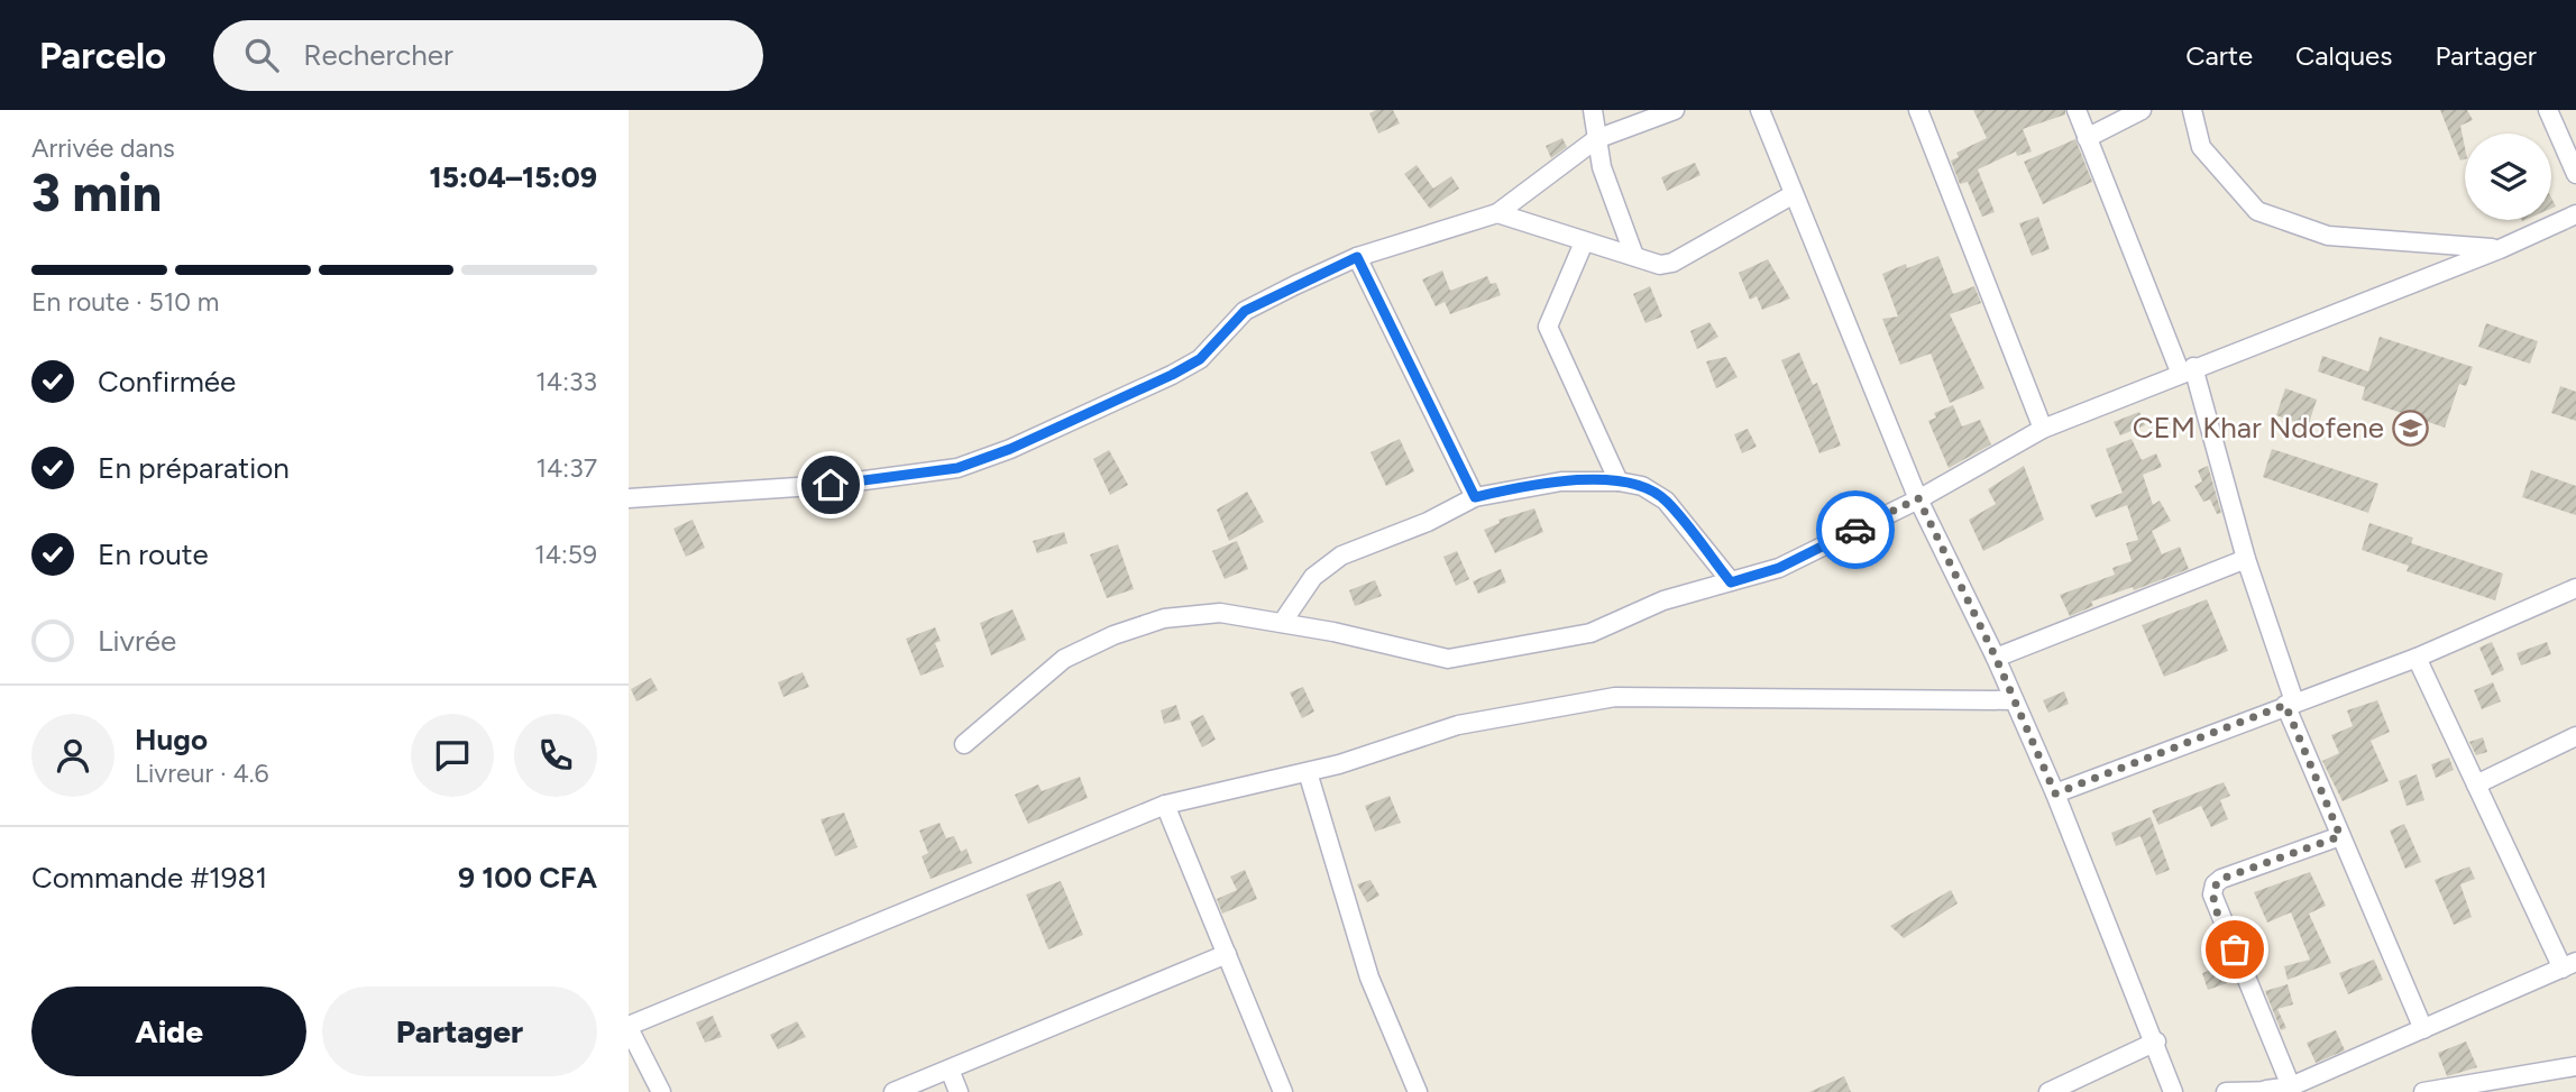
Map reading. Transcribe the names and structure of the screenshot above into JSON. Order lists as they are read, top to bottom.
{
  "places": {
    "school or university": ["CEM Khar Ndofene"]
  },
  "page": {
    "header": "Parcelo",
    "search": "Rechercher",
    "nav": ["Carte", "Calques", "Partager"],
    "heading": ["3 min", "Arrivée dans", "15:04–15:09"],
    "panel": [
      "Hugo",
      "Livreur · 4.6",
      "Commande #1981",
      "9 100 CFA"
    ],
    "bar": "En route · 510 m",
    "list": [
      ["Confirmée", "14:33"],
      ["En préparation", "14:37"],
      ["En route", "14:59"],
      "Livrée"
    ],
    "buttons": ["Aide", "Partager"]
  }
}
